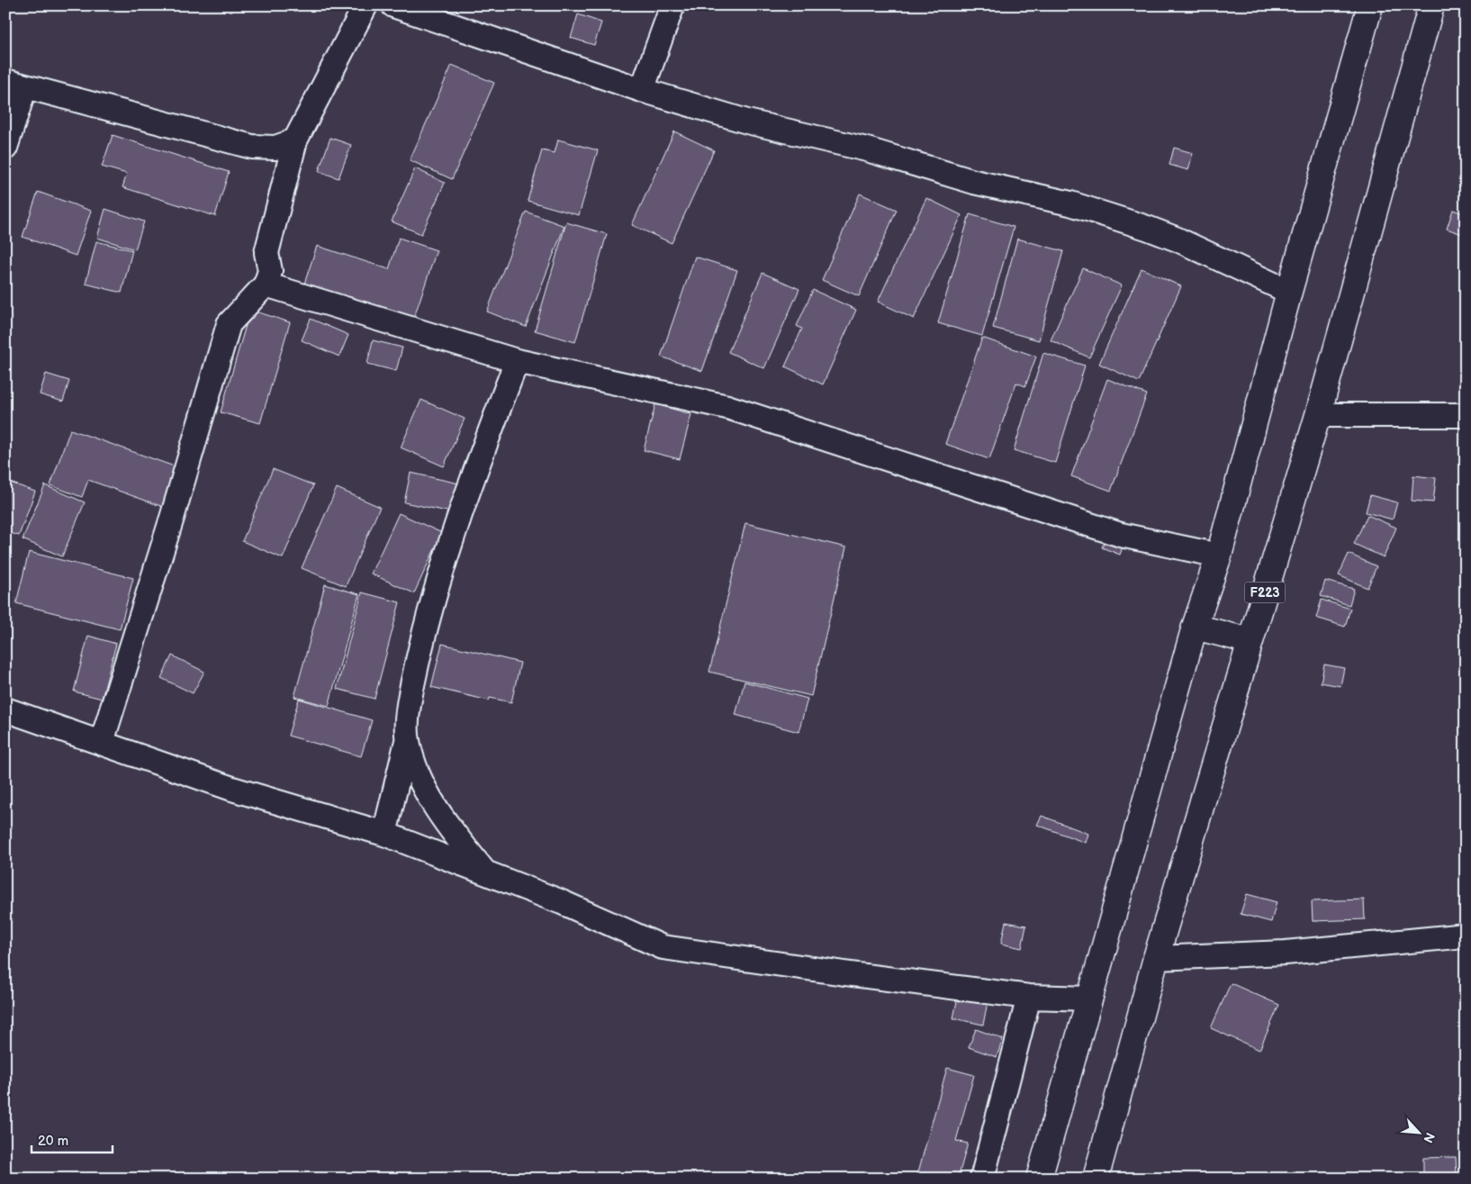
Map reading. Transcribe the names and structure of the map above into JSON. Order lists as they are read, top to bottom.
{
  "streets": {
    "main road": ["F223"]
  },
  "scale_bar": "20 m",
  "north": "bottom right"
}
